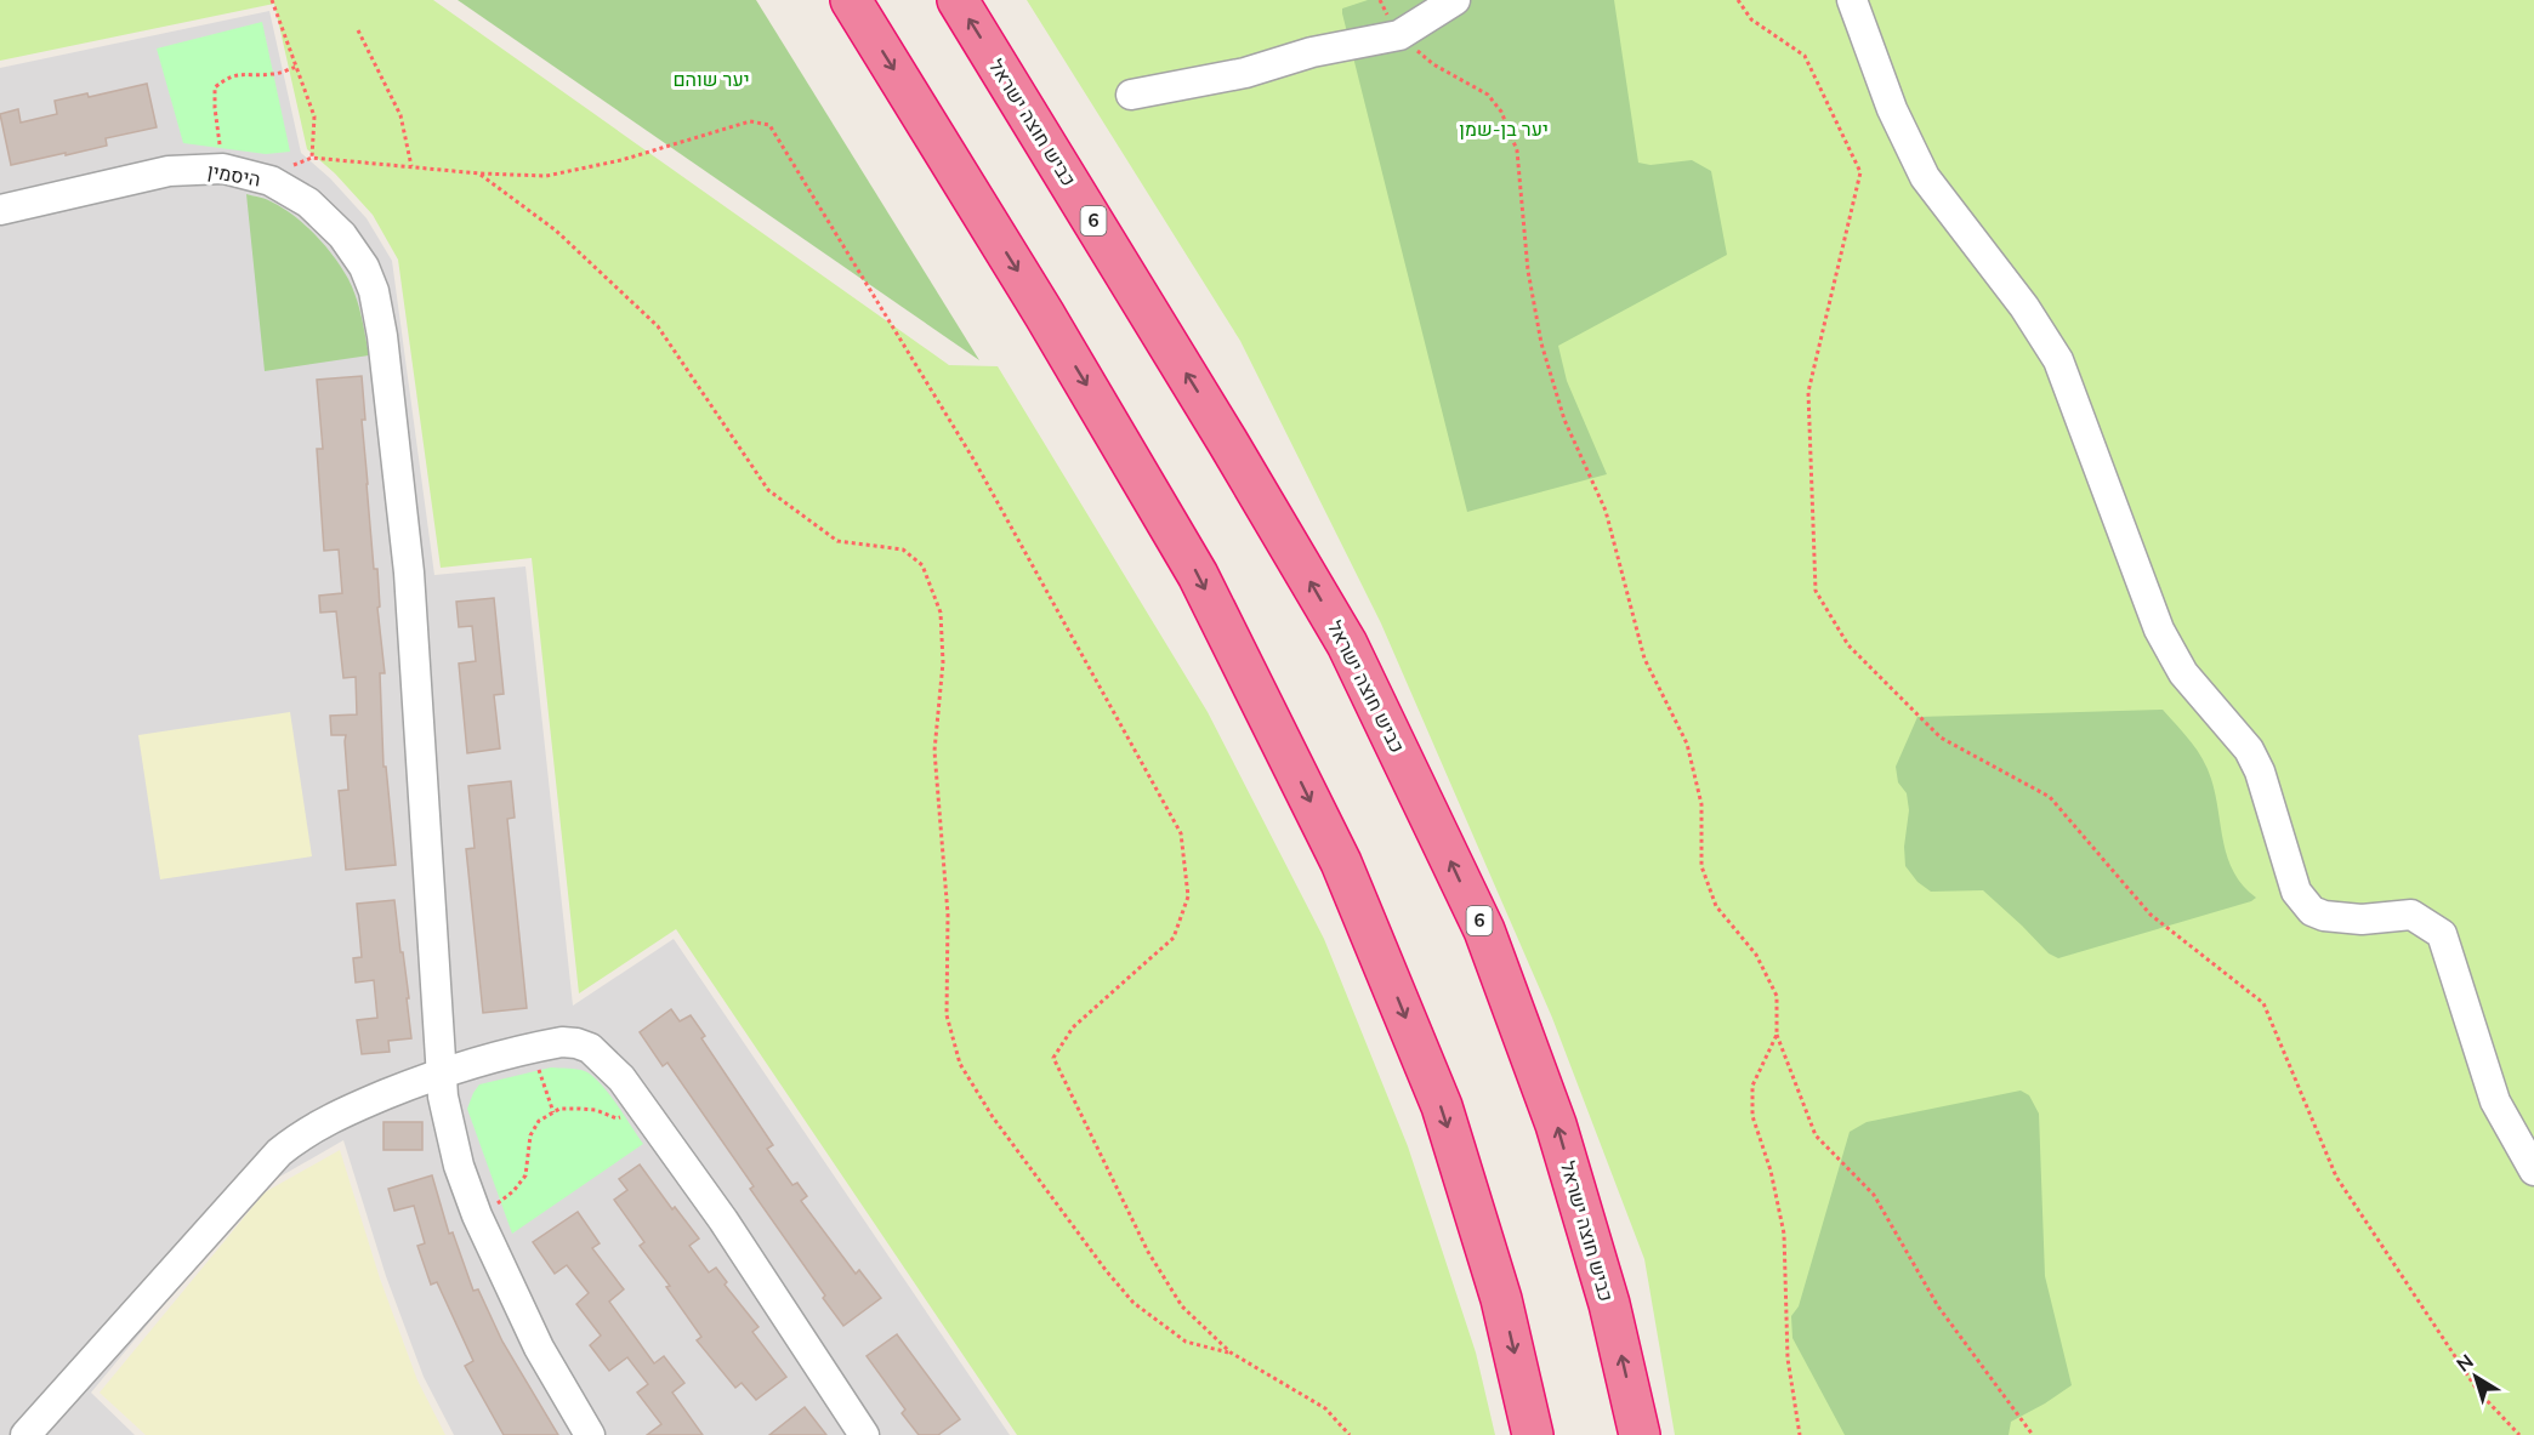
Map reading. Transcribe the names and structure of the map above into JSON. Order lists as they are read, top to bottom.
{
  "streets": {
    "highway": ["כביש חוצה ישראל", "6"],
    "street": ["היסמין"]
  },
  "parks": ["יער שוהם", "יער בן-שמן"],
  "north": "top left"
}
